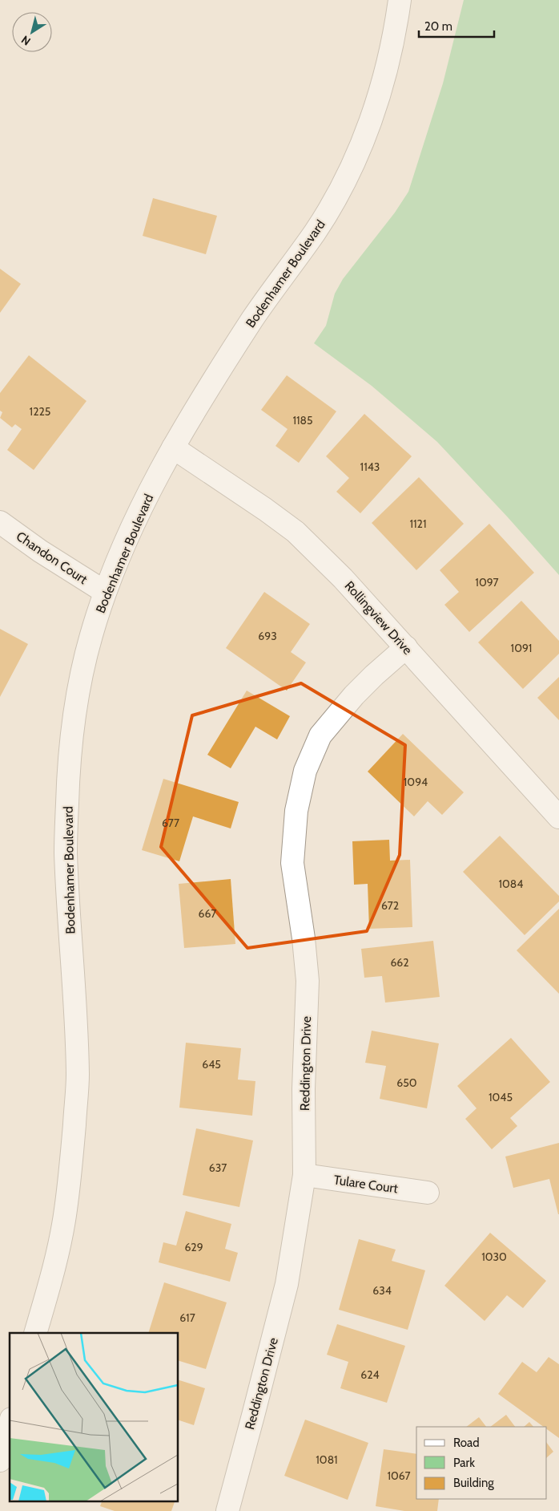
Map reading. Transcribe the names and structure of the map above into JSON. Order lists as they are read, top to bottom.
{
  "streets": {
    "street": [
      "Bodenhamer Boulevard",
      "Chandon Court",
      "Rollingview Drive",
      "Reddington Drive",
      "Tulare Court"
    ]
  },
  "crossings": [
    ["Bodenhamer Boulevard", "Chandon Court"],
    ["Bodenhamer Boulevard", "Rollingview Drive"],
    ["Rollingview Drive", "Reddington Drive"],
    ["Reddington Drive", "Tulare Court"]
  ],
  "house_numbers": [
    "1225",
    "1185",
    "1143",
    "1121",
    "1097",
    "693",
    "1091",
    "1094",
    "677",
    "1084",
    "672",
    "667",
    "662",
    "645",
    "650",
    "1045",
    "637",
    "629",
    "1030",
    "634",
    "617",
    "624",
    "1081",
    "1067"
  ],
  "legend": ["Road", "Park", "Building"],
  "scale_bar": "20 m",
  "north": "bottom left"
}
